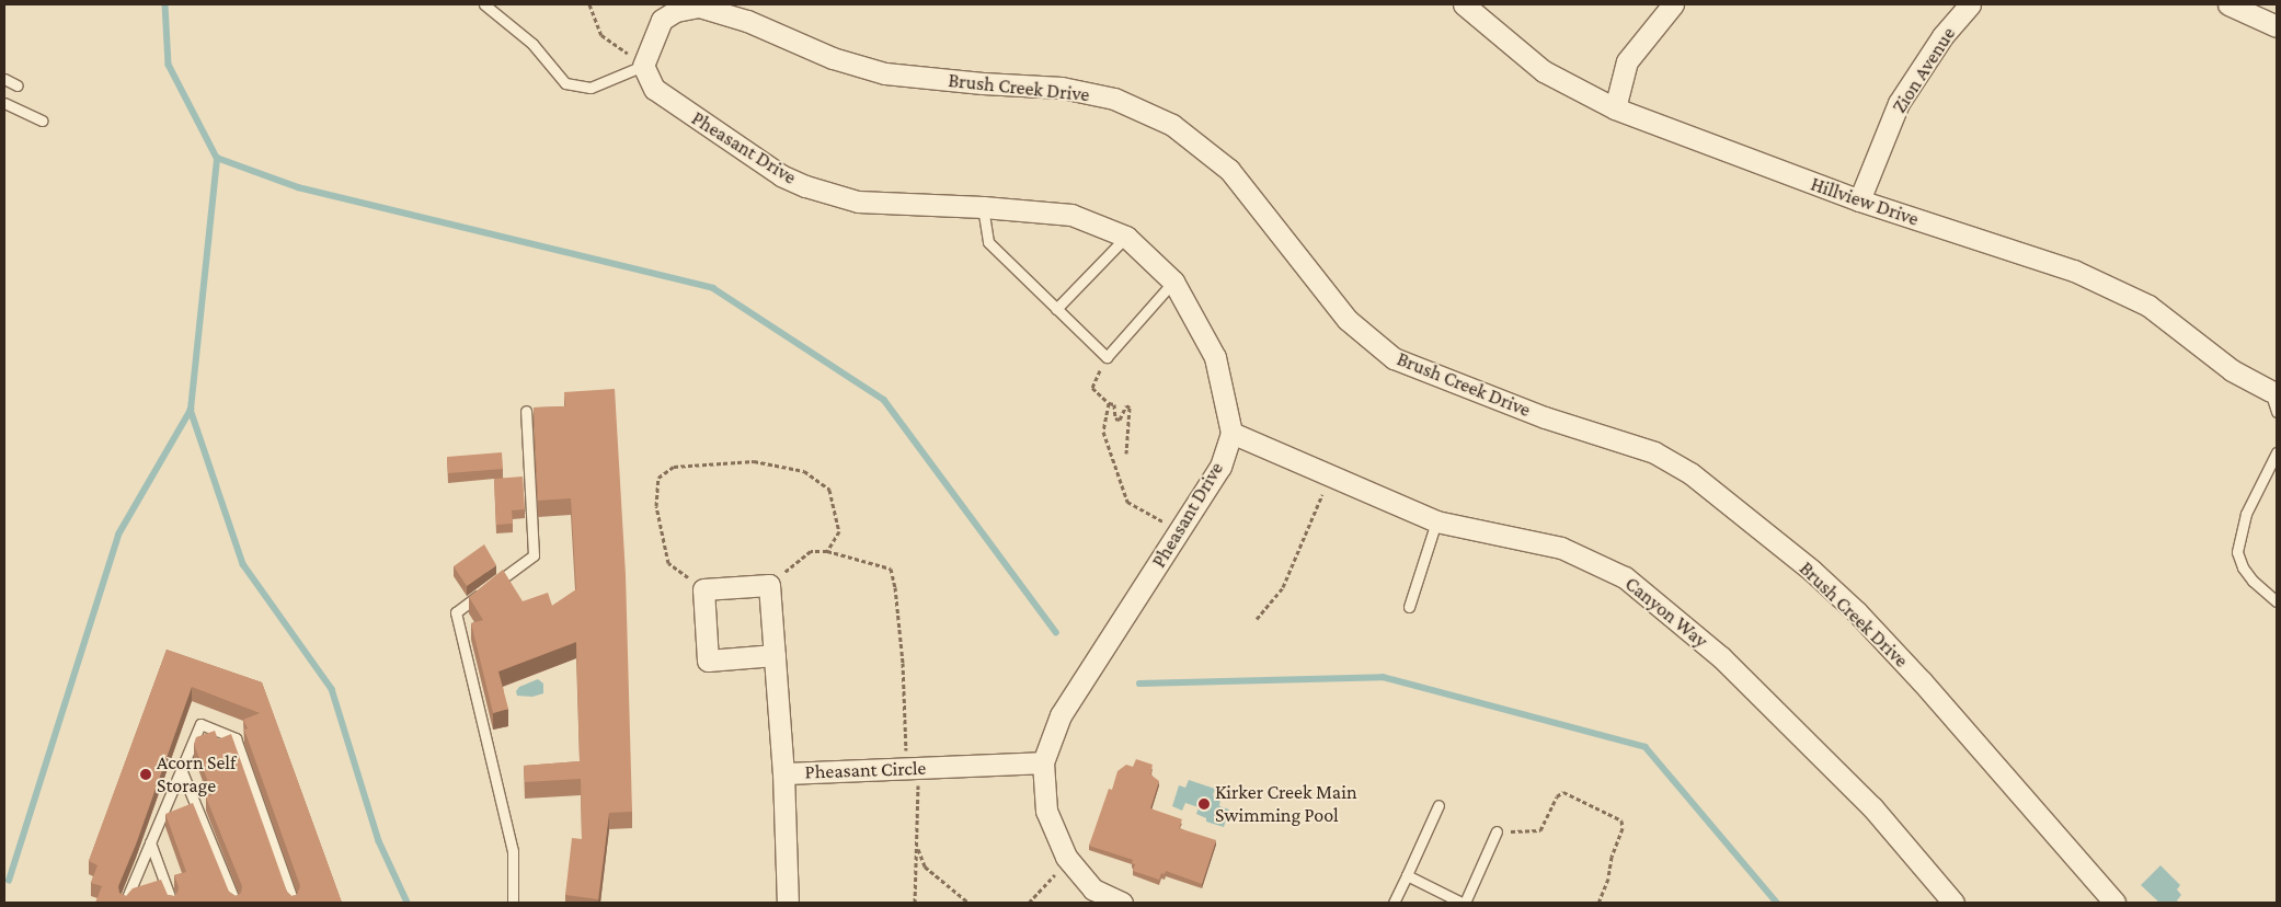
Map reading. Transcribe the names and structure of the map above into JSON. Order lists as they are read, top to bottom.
{
  "streets": {
    "street": [
      "Zion Avenue",
      "Brush Creek Drive",
      "Pheasant Drive",
      "Hillview Drive",
      "Canyon Way",
      "Pheasant Circle"
    ]
  },
  "crossings": [
    ["Zion Avenue", "Hillview Drive"],
    ["Brush Creek Drive", "Pheasant Drive"],
    ["Pheasant Drive", "Canyon Way"],
    ["Pheasant Drive", "Pheasant Circle"]
  ],
  "places": ["Acorn Self Storage", "Kirker Creek Main Swimming Pool"]
}
